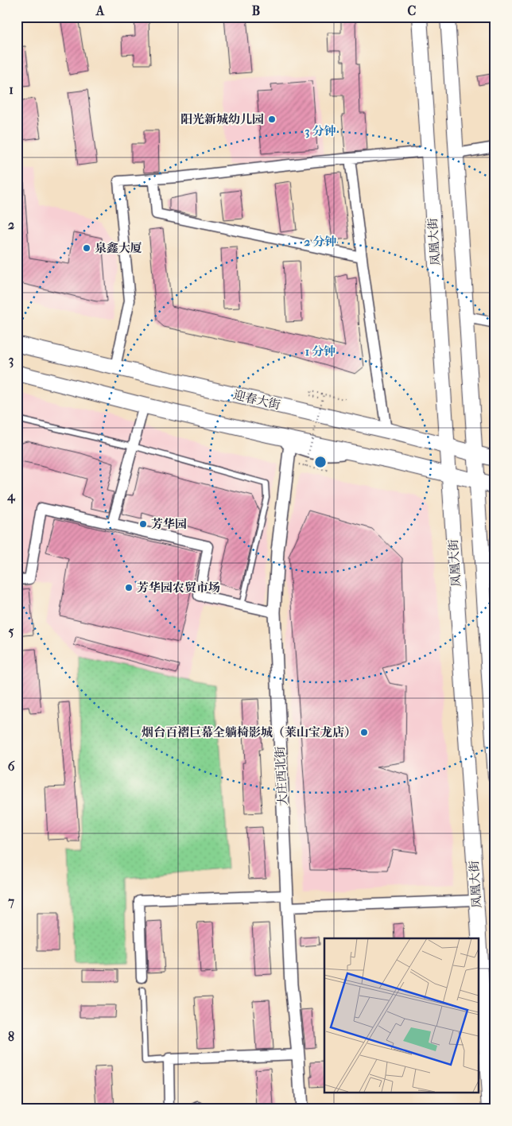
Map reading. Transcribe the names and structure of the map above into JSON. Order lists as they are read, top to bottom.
{
  "streets": {
    "main road": ["凤凰大街", "迎春大街"],
    "street": ["大庄西北街"]
  },
  "crossings": [
    ["凤凰大街", "迎春大街"]
  ],
  "places": [
    "阳光新城幼儿园",
    "泉鑫大厦",
    "芳华园",
    "芳华园农贸市场",
    "烟台百褶巨幕全躺椅影城（莱山宝龙店）"
  ],
  "grid": {
    "columns": ["A", "B", "C"],
    "rows": [
      "1",
      "2",
      "3",
      "4",
      "5",
      "6",
      "7",
      "8"
    ]
  },
  "rings": ["3 分钟", "2 分钟", "1 分钟"]
}
